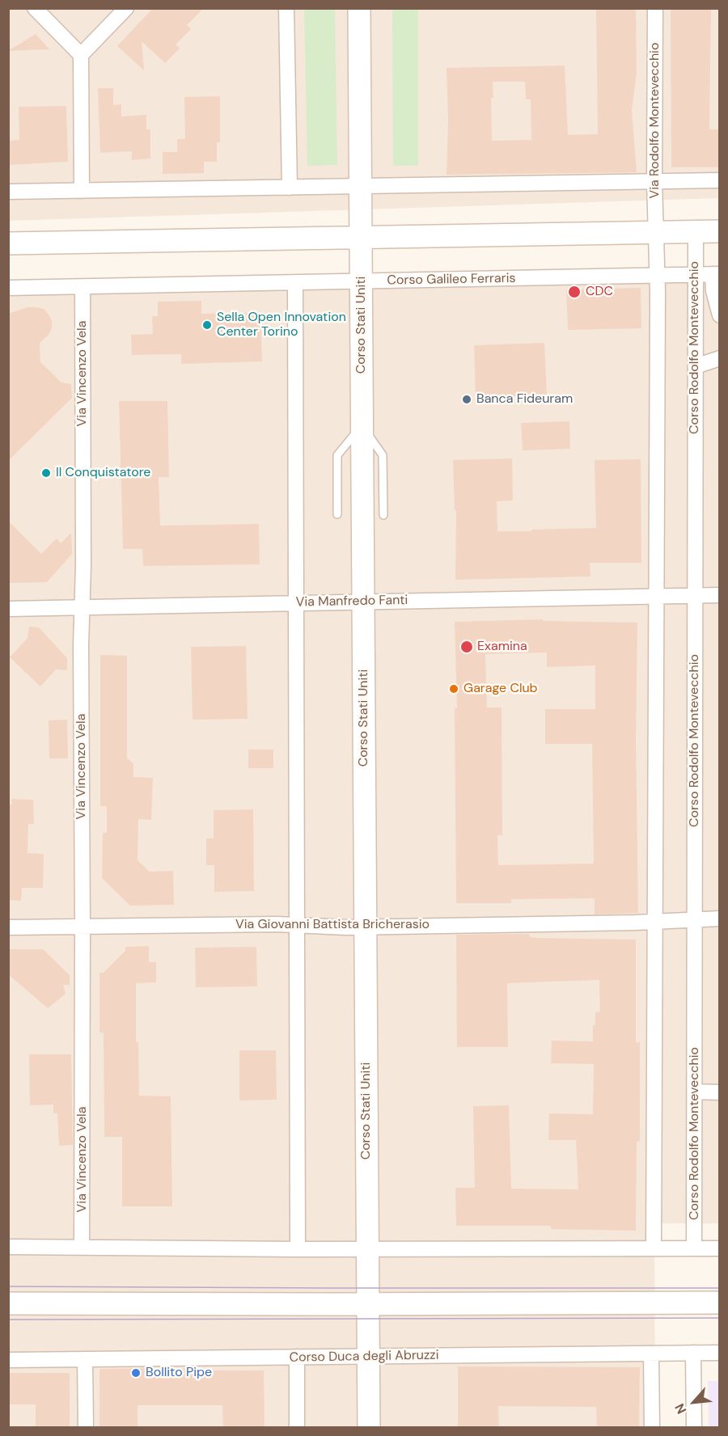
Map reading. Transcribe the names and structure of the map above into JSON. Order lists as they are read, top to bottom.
{
  "streets": {
    "main road": ["Corso Stati Uniti"],
    "street": [
      "Via Rodolfo Montevecchio",
      "Corso Galileo Ferraris",
      "Corso Rodolfo Montevecchio",
      "Via Vincenzo Vela",
      "Via Manfredo Fanti",
      "Via Giovanni Battista Bricherasio",
      "Corso Duca degli Abruzzi"
    ]
  },
  "crossings": [
    ["Corso Galileo Ferraris", "Corso Stati Uniti"],
    ["Corso Galileo Ferraris", "Corso Rodolfo Montevecchio"],
    ["Corso Galileo Ferraris", "Via Vincenzo Vela"],
    ["Corso Stati Uniti", "Via Manfredo Fanti"],
    ["Corso Stati Uniti", "Via Giovanni Battista Bricherasio"],
    ["Corso Stati Uniti", "Corso Duca degli Abruzzi"],
    ["Corso Rodolfo Montevecchio", "Via Manfredo Fanti"],
    ["Corso Rodolfo Montevecchio", "Via Giovanni Battista Bricherasio"],
    ["Via Vincenzo Vela", "Via Manfredo Fanti"],
    ["Via Vincenzo Vela", "Via Giovanni Battista Bricherasio"]
  ],
  "places": [
    "CDC",
    "Sella Open Innovation Center Torino",
    "Banca Fideuram",
    "Il Conquistatore",
    "Examina",
    "Garage Club",
    "Bollito Pipe"
  ],
  "north": "bottom left"
}
